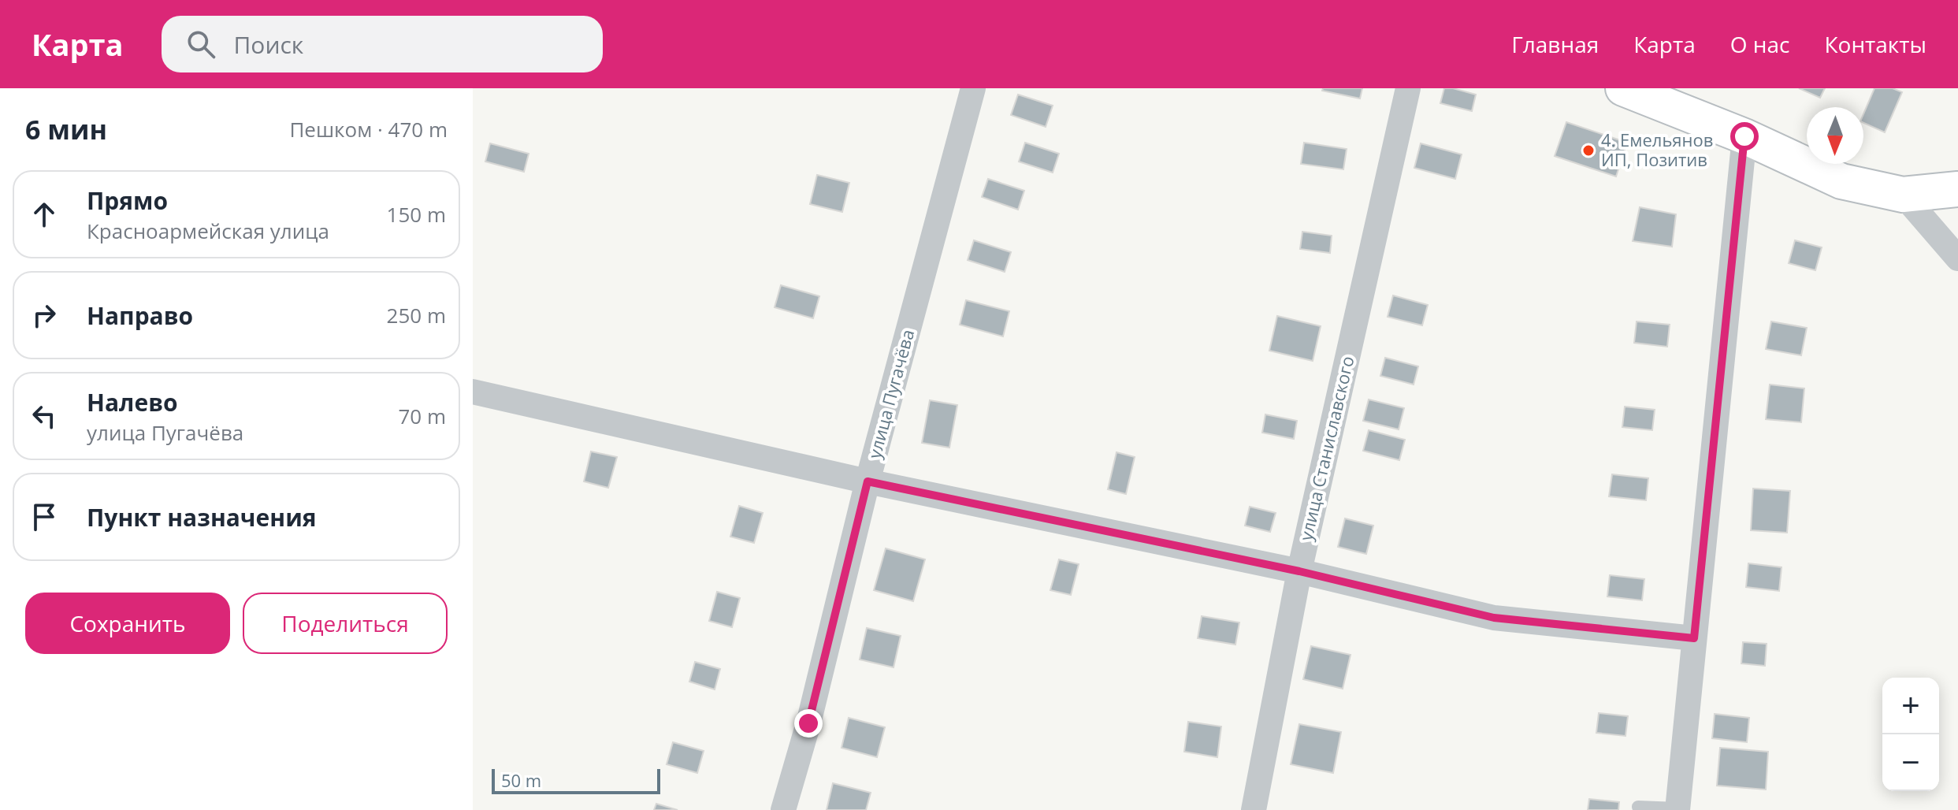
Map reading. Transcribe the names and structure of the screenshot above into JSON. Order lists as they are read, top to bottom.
{
  "streets": {
    "street": ["улица Пугачёва", "улица Станиславского"]
  },
  "places": ["4. Емельянов ИП, Позитив"],
  "scale_bar": "50 m",
  "north": "bottom",
  "page": {
    "header": "Карта",
    "search": "Поиск",
    "nav": [
      "Главная",
      "Карта",
      "О нас",
      "Контакты"
    ],
    "heading": ["6 мин", "Пешком · 470 m"],
    "list": [
      ["Прямо", "Красноармейская улица", "150 m"],
      ["Направо", "250 m"],
      ["Налево", "улица Пугачёва", "70 m"],
      "Пункт назначения"
    ],
    "buttons": ["Сохранить", "Поделиться"],
    "map_buttons": ["+", "−"],
    "scale": "50 m"
  }
}
